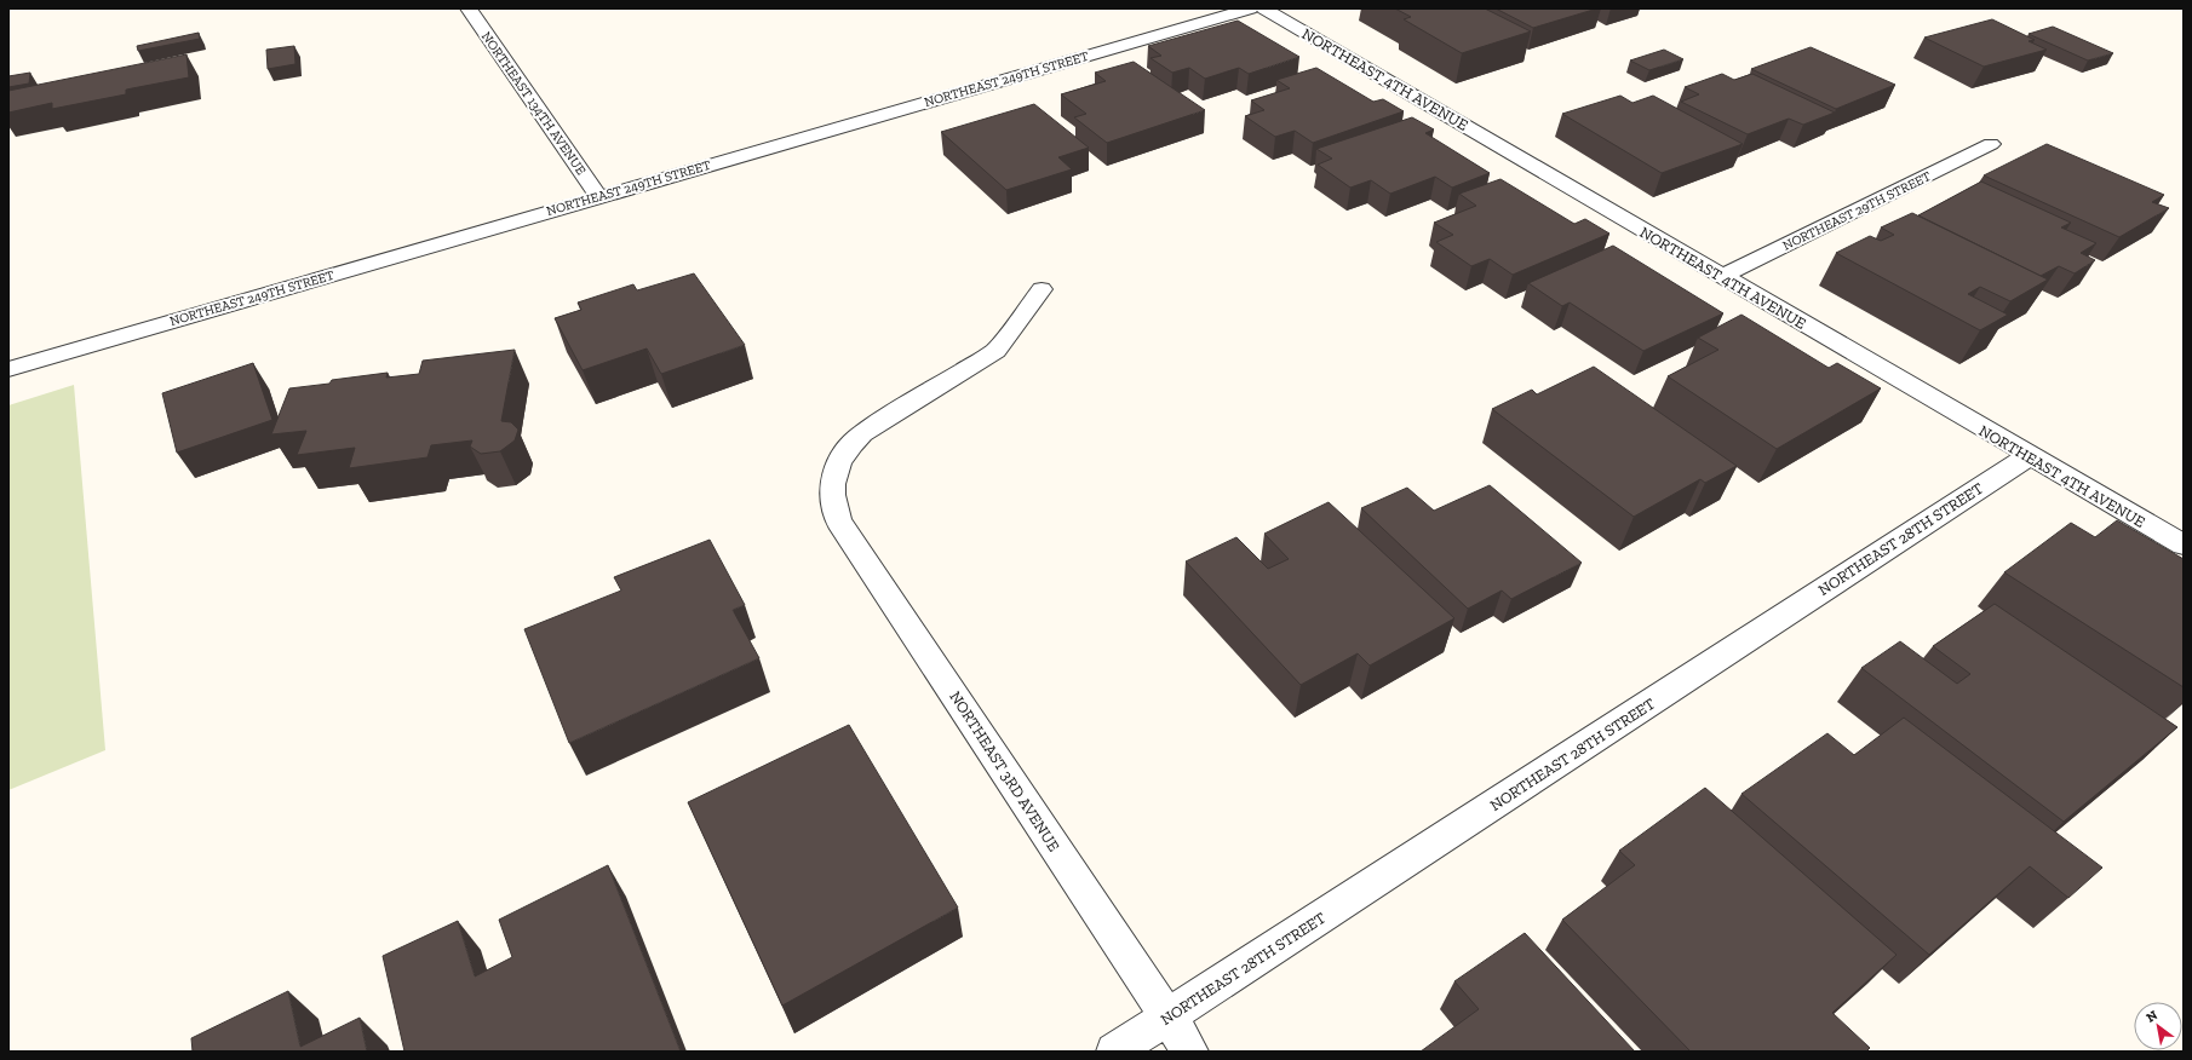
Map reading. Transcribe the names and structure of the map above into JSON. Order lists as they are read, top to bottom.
{
  "streets": {
    "street": [
      "NORTHEAST 249TH STREET",
      "NORTHEAST 4TH AVENUE",
      "NORTHEAST 134TH AVENUE",
      "NORTHEAST 29TH STREET",
      "NORTHEAST 28TH STREET",
      "NORTHEAST 3RD AVENUE"
    ]
  },
  "crossings": [
    ["NORTHEAST 249TH STREET", "NORTHEAST 134TH AVENUE"],
    ["NORTHEAST 4TH AVENUE", "NORTHEAST 29TH STREET"],
    ["NORTHEAST 4TH AVENUE", "NORTHEAST 28TH STREET"],
    ["NORTHEAST 28TH STREET", "NORTHEAST 3RD AVENUE"]
  ],
  "north": "top left"
}
